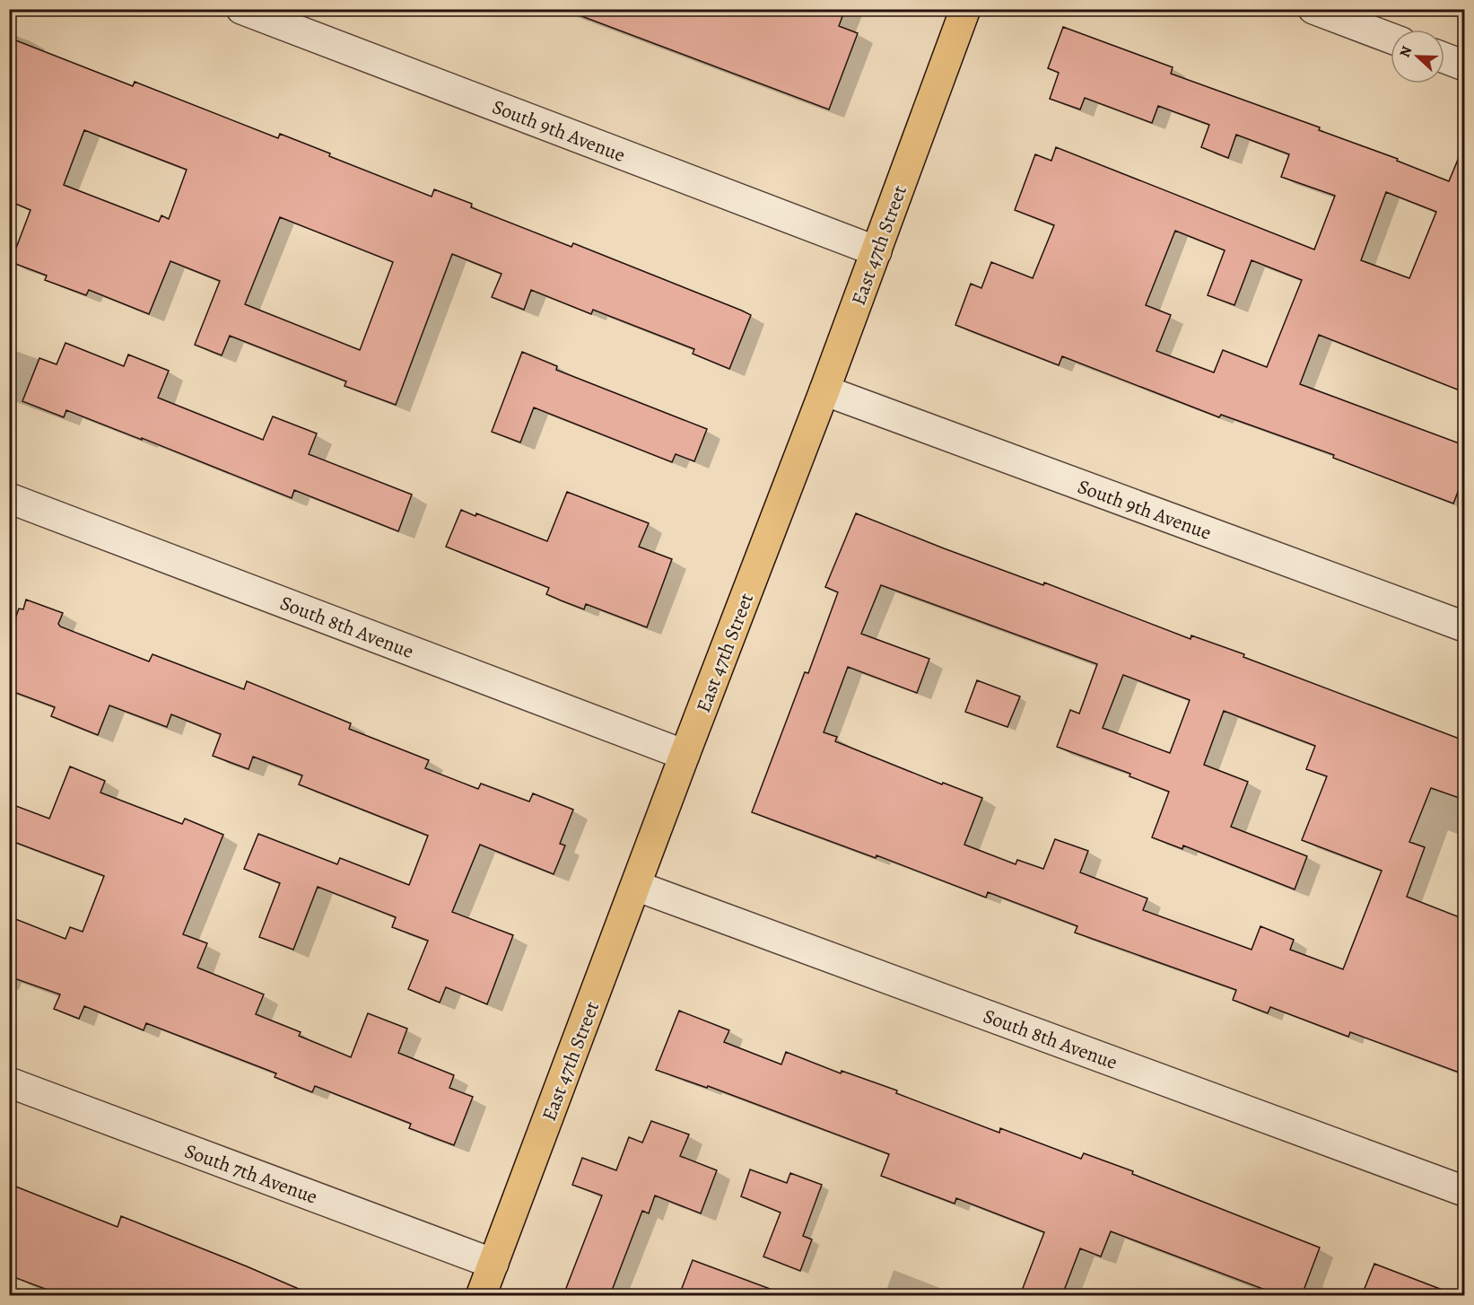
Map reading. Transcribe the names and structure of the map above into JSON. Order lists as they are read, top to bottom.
{
  "streets": {
    "main road": ["East 47th Street"],
    "street": ["South 9th Avenue", "South 8th Avenue", "South 7th Avenue"]
  },
  "crossings": [
    ["South 9th Avenue", "East 47th Street"],
    ["East 47th Street", "South 8th Avenue"],
    ["East 47th Street", "South 7th Avenue"]
  ],
  "north": "left"
}
